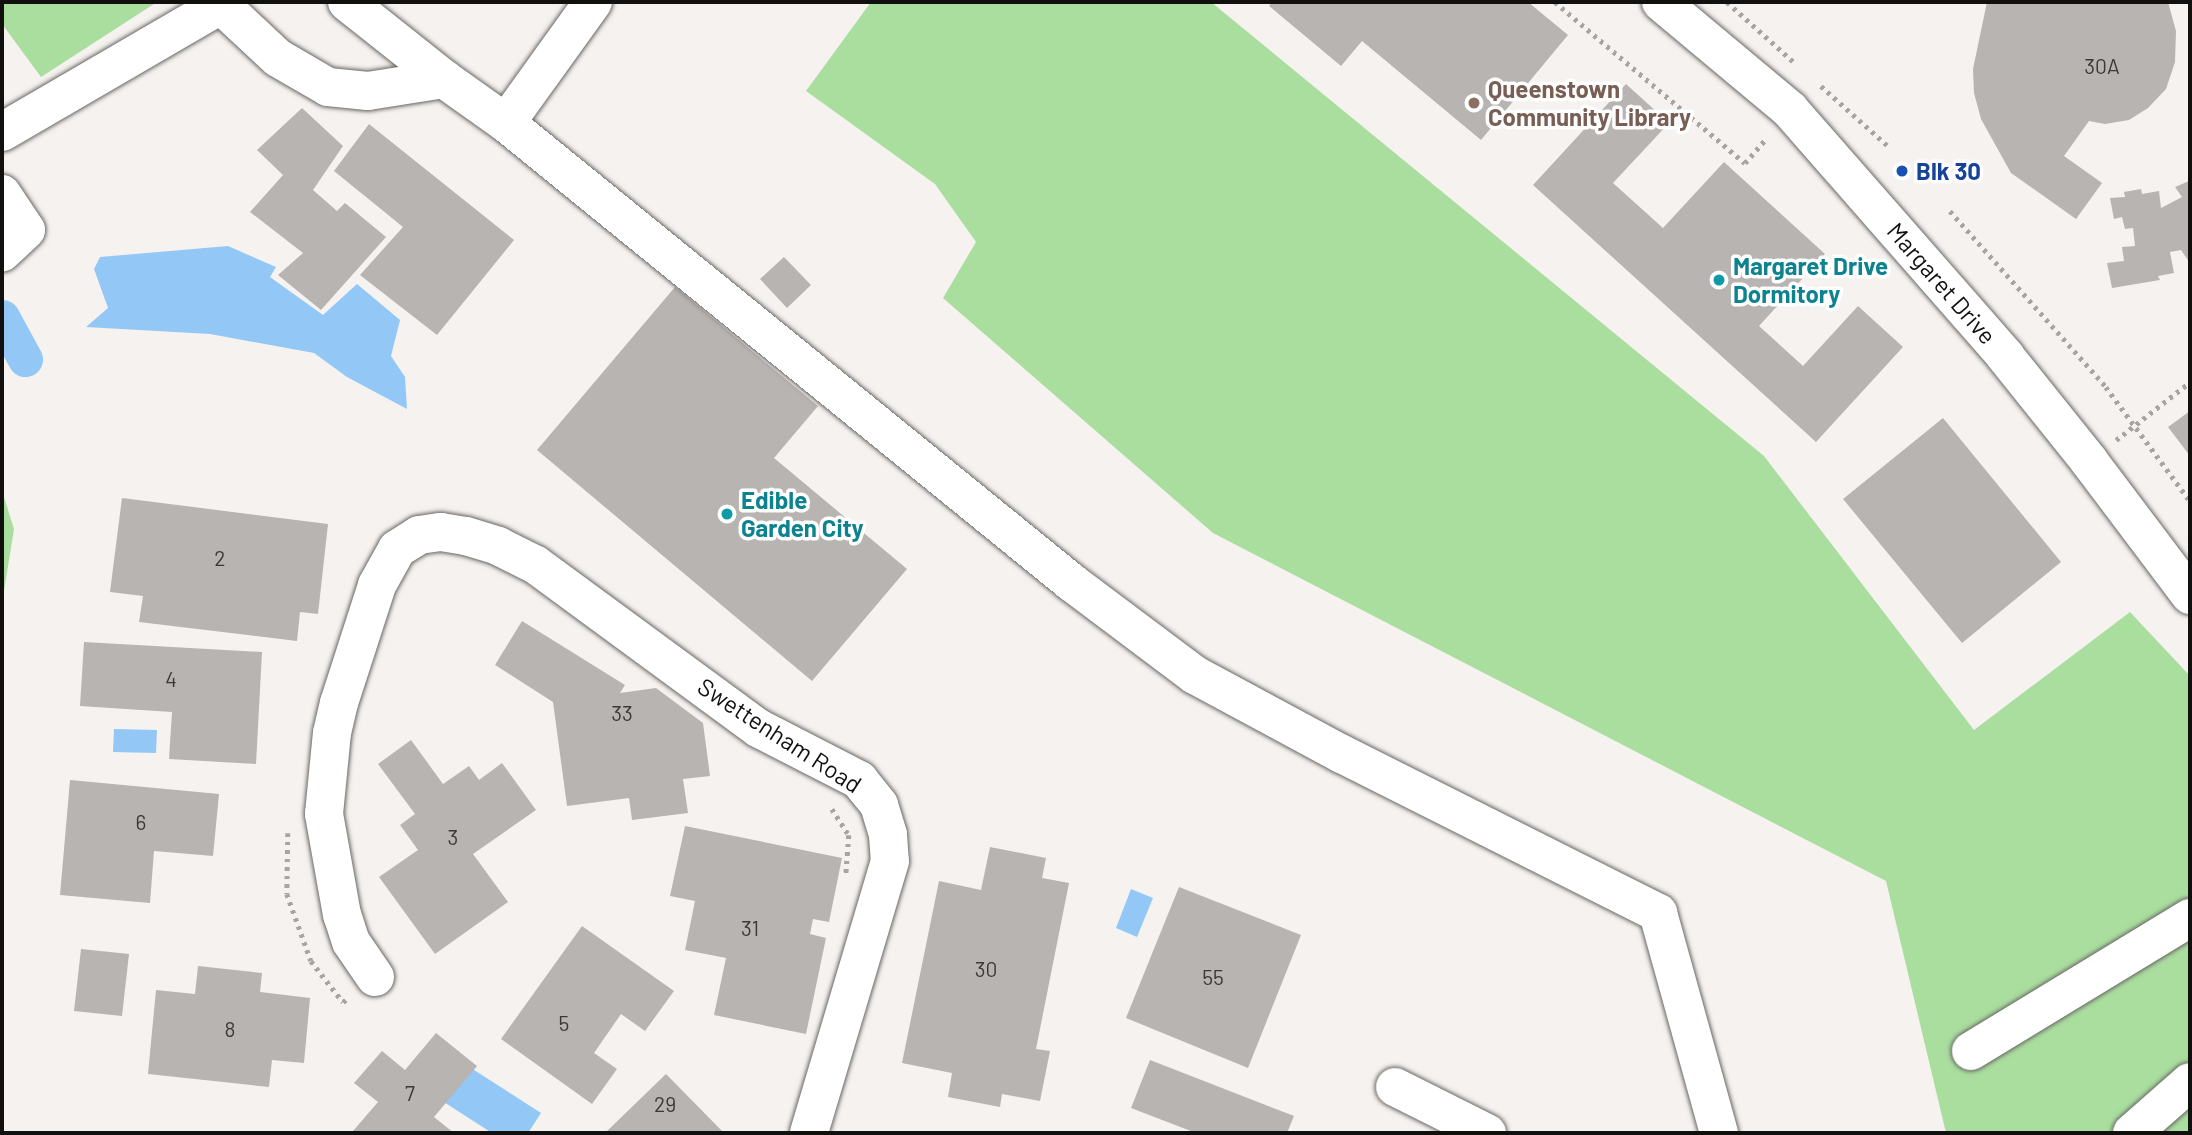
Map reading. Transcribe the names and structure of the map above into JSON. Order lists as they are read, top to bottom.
{
  "streets": {
    "street": ["Margaret Drive", "Swettenham Road"]
  },
  "places": [
    "Queenstown Community Library",
    "Blk 30",
    "Margaret Drive Dormitory",
    "Edible Garden City"
  ],
  "house_numbers": [
    "30A",
    "2",
    "4",
    "33",
    "6",
    "3",
    "31",
    "30",
    "55",
    "5",
    "8",
    "7",
    "29"
  ]
}
